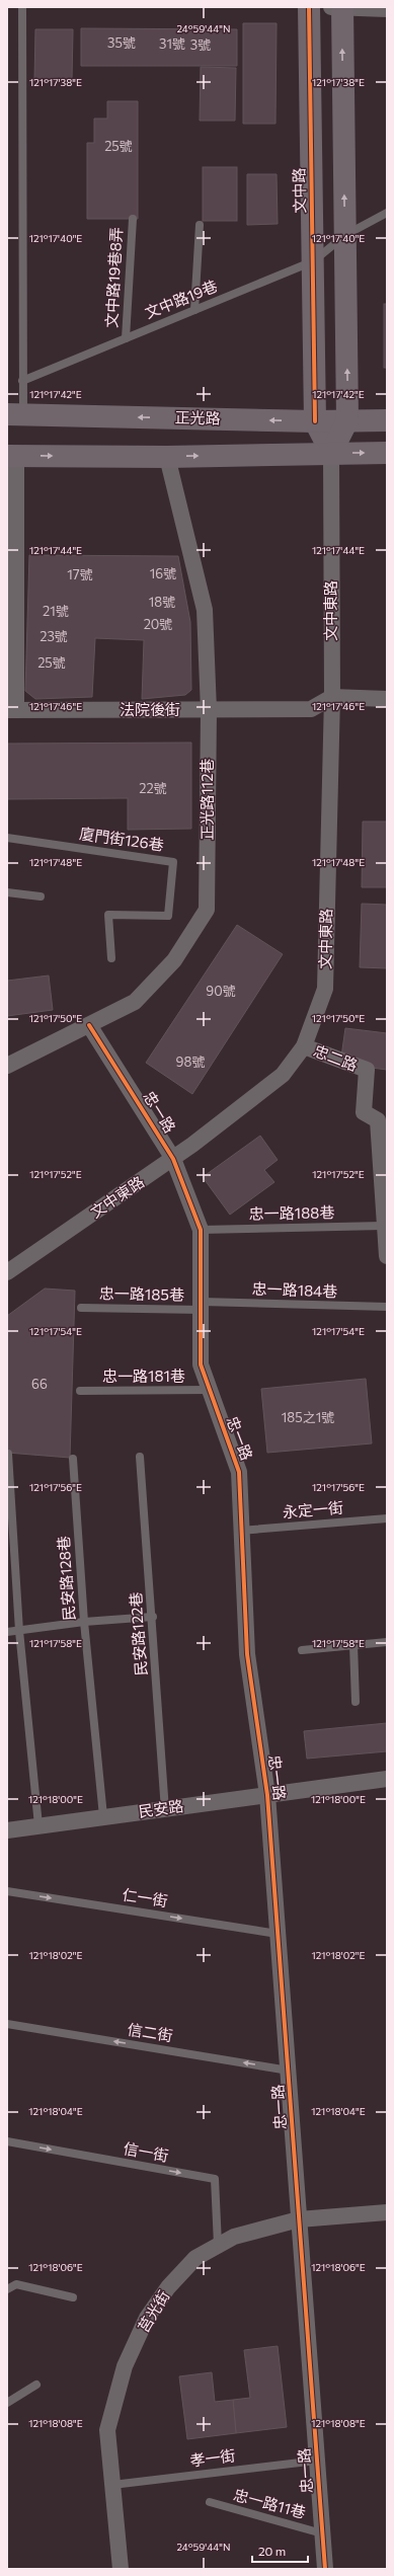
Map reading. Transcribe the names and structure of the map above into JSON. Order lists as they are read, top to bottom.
{
  "streets": {
    "street": [
      "文中路",
      "正光路",
      "文中東路",
      "法院後街",
      "正光路112巷",
      "忠二路",
      "忠一路",
      "民安路",
      "莒光街"
    ],
    "lane": [
      "文中路19巷8弄",
      "文中路19巷",
      "廈門街126巷",
      "忠一路188巷",
      "忠一路184巷",
      "忠一路185巷",
      "忠一路181巷",
      "永定一街",
      "民安路128巷",
      "民安路122巷",
      "仁一街",
      "信二街",
      "信一街",
      "孝一街",
      "忠一路11巷"
    ]
  },
  "crossings": [
    ["文中路", "文中路19巷"],
    ["文中路", "正光路"],
    ["文中路", "文中東路"],
    ["文中路19巷8弄", "文中路19巷"],
    ["文中東路", "法院後街"],
    ["文中東路", "忠二路"],
    ["文中東路", "忠一路"],
    ["法院後街", "正光路112巷"],
    ["正光路112巷", "忠一路"],
    ["忠二路", "忠一路188巷"],
    ["忠一路", "忠一路188巷"],
    ["忠一路", "忠一路184巷"],
    ["忠一路", "忠一路185巷"],
    ["忠一路", "忠一路181巷"],
    ["忠一路", "永定一街"],
    ["忠一路", "民安路"],
    ["忠一路", "仁一街"],
    ["忠一路", "信二街"],
    ["忠一路", "莒光街"],
    ["忠一路", "孝一街"],
    ["忠一路", "忠一路11巷"],
    ["忠一路184巷", "忠一路185巷"],
    ["民安路128巷", "民安路"],
    ["民安路122巷", "民安路"],
    ["信一街", "莒光街"],
    ["莒光街", "孝一街"]
  ],
  "one_way": ["仁一街", "信二街", "信一街"],
  "house_numbers": [
    "35號",
    "31號",
    "3號",
    "25號",
    "16號",
    "17號",
    "18號",
    "21號",
    "20號",
    "23號",
    "25號",
    "22號",
    "90號",
    "98號",
    "66",
    "185之1號"
  ],
  "scale_bar": "20 m",
  "coordinates": [
    "24°59'44\"N",
    "121°17'38\"E",
    "121°17'40\"E",
    "121°17'42\"E",
    "121°17'44\"E",
    "121°17'46\"E",
    "121°17'48\"E",
    "121°17'50\"E",
    "121°17'52\"E",
    "121°17'54\"E",
    "121°17'56\"E",
    "121°17'58\"E",
    "121°18'00\"E",
    "121°18'02\"E",
    "121°18'04\"E",
    "121°18'06\"E",
    "121°18'08\"E"
  ]
}
